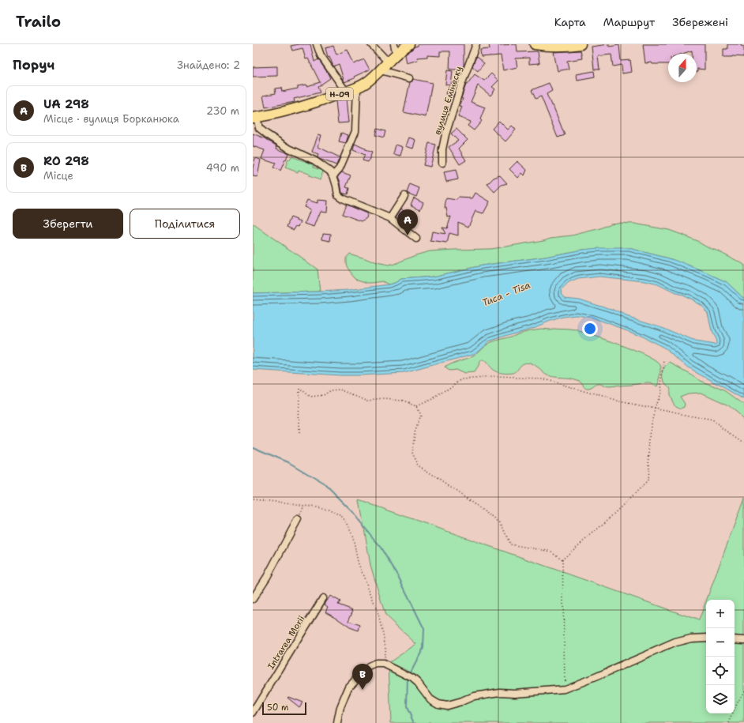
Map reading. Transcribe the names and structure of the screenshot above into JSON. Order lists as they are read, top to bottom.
{
  "streets": {
    "main road": ["Н-09"],
    "street": ["вулиця Емінеску", "Intrarea Morii"]
  },
  "water": ["Тиса - Tisa"],
  "scale_bar": "50 m",
  "north": "top",
  "page": {
    "header": "Trailo",
    "nav": ["Карта", "Маршрут", "Збережені"],
    "heading": ["Поруч", "Знайдено: 2"],
    "list": [
      {
        "mark": "A",
        "name": "UA 298",
        "note": "Місце · вулиця Борканюка",
        "value": "230 m"
      },
      {
        "mark": "B",
        "name": "RO 298",
        "note": "Місце",
        "value": "490 m"
      }
    ],
    "buttons": ["Зберегти", "Поділитися"],
    "pins": ["A", "B"],
    "map_buttons": ["+", "−"],
    "scale": "50 m"
  }
}
